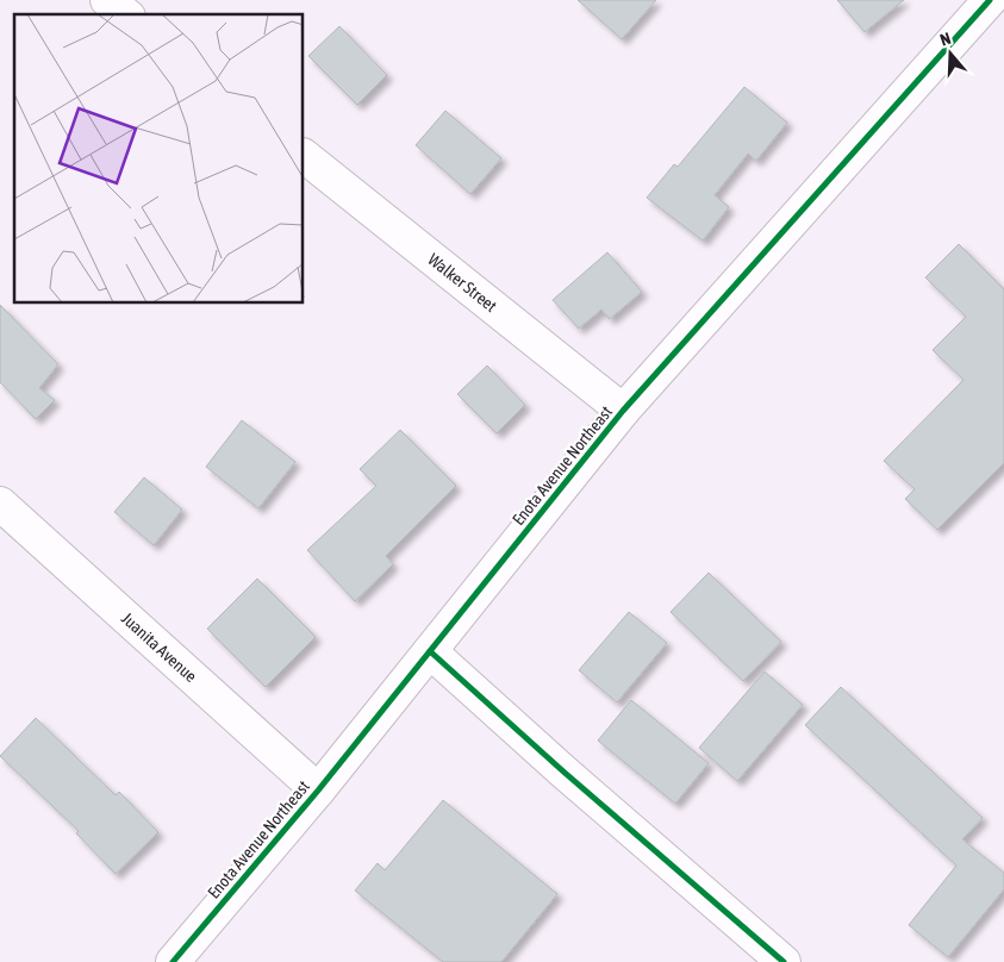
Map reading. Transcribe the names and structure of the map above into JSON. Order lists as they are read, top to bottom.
{
  "streets": {
    "street": ["Walker Street", "Enota Avenue Northeast", "Juanita Avenue"]
  },
  "crossings": [
    ["Walker Street", "Enota Avenue Northeast"],
    ["Enota Avenue Northeast", "Juanita Avenue"]
  ],
  "north": "top"
}
